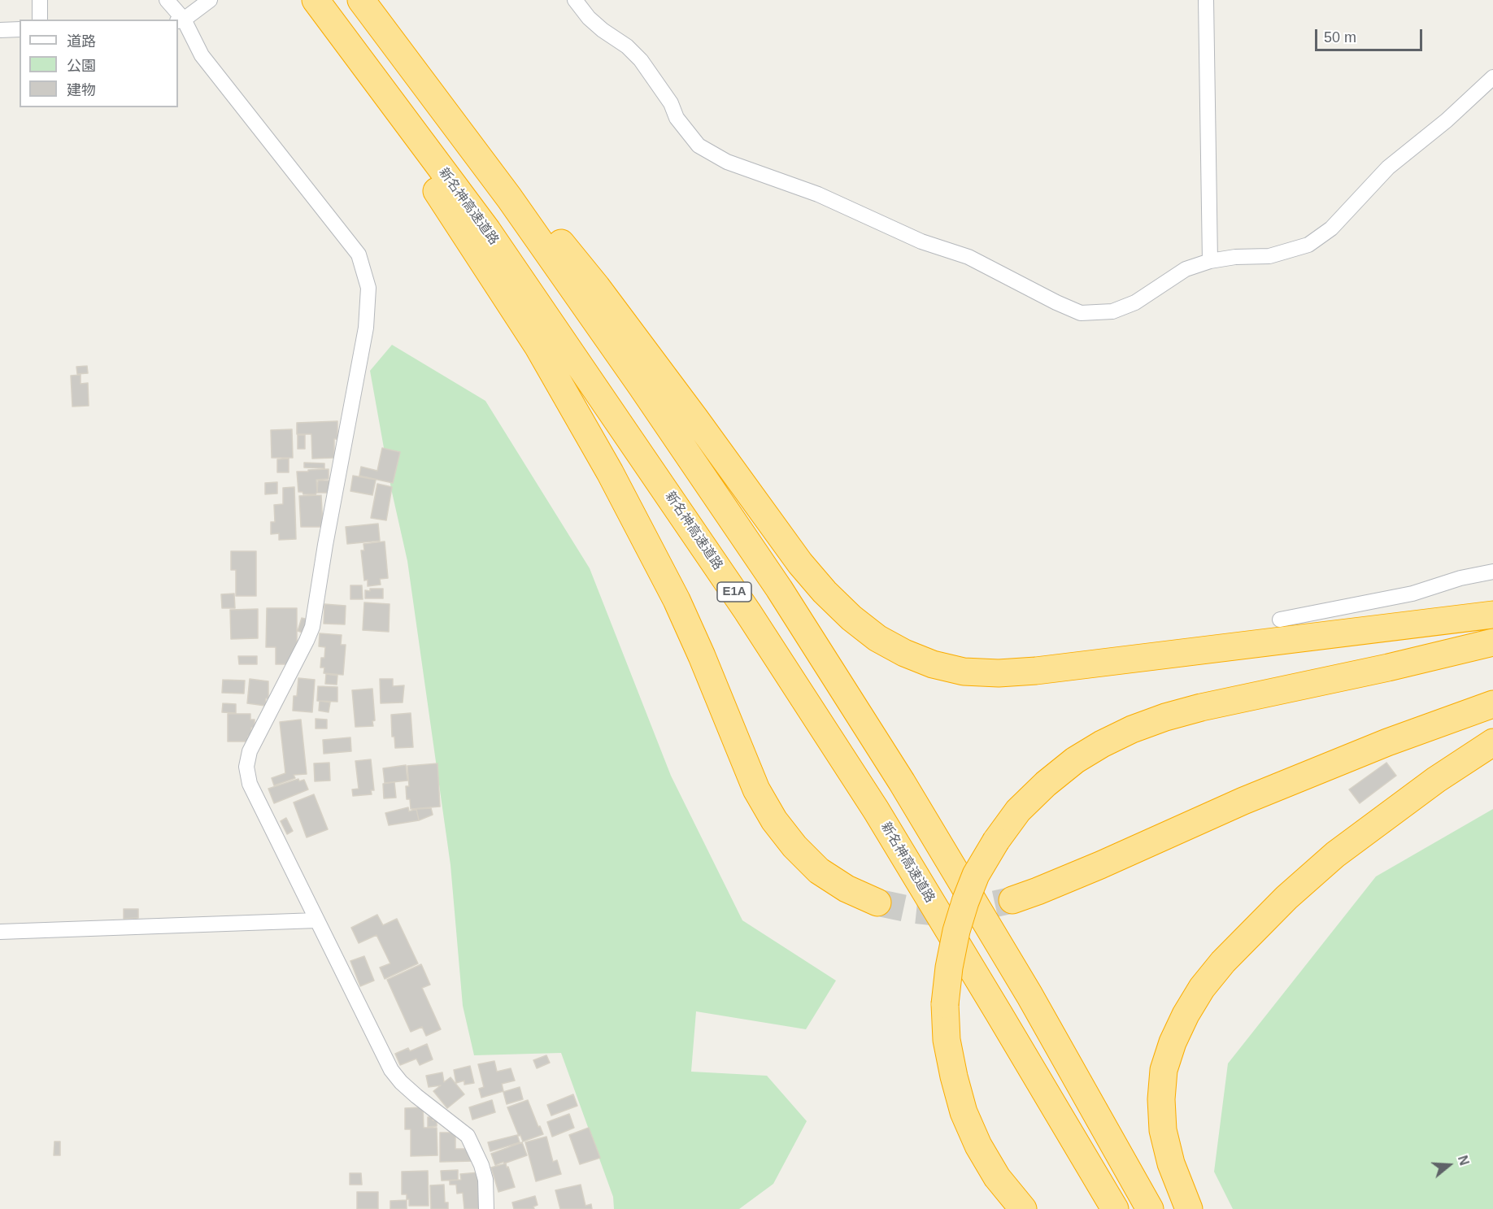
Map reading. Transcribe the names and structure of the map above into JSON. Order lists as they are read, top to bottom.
{
  "streets": {
    "highway": ["新名神高速道路", "E1A"]
  },
  "legend": ["道路", "公園", "建物"],
  "scale_bar": "50 m",
  "north": "right"
}
